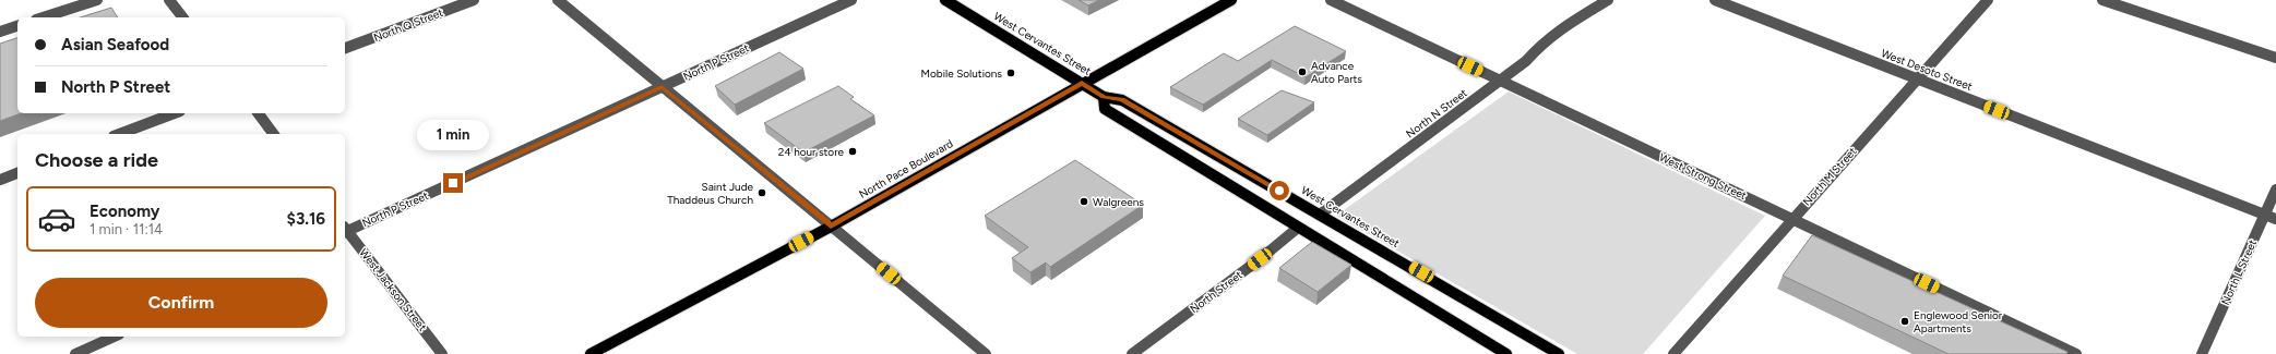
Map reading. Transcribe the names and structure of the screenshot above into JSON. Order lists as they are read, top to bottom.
{
  "streets": {
    "main road": ["West Cervantes Street", "North Pace Boulevard"],
    "street": [
      "North Q Street",
      "North P Street",
      "West Desoto Street",
      "North N Street",
      "West Strong Street",
      "North M Street",
      "North L Street",
      "West Jackson Street",
      "North Street"
    ]
  },
  "crossings": [
    ["West Cervantes Street", "North N Street"],
    ["West Cervantes Street", "North Pace Boulevard"],
    ["West Cervantes Street", "North Street"],
    ["West Desoto Street", "North M Street"],
    ["West Desoto Street", "North L Street"],
    ["North N Street", "West Strong Street"],
    ["West Strong Street", "North M Street"]
  ],
  "places": [
    "Advance Auto Parts",
    "Mobile Solutions",
    "24 hour store",
    "Saint Jude Thaddeus Church",
    "Walgreens",
    "Englewood Senior Apartments"
  ],
  "page": {
    "banner": ["Asian Seafood", "North P Street"],
    "bubble": "1 min",
    "heading": "Choose a ride",
    "list": [
      {
        "name": "Economy",
        "note": "1 min · 11:14",
        "value": "$3.16"
      }
    ],
    "buttons": "Confirm"
  }
}
